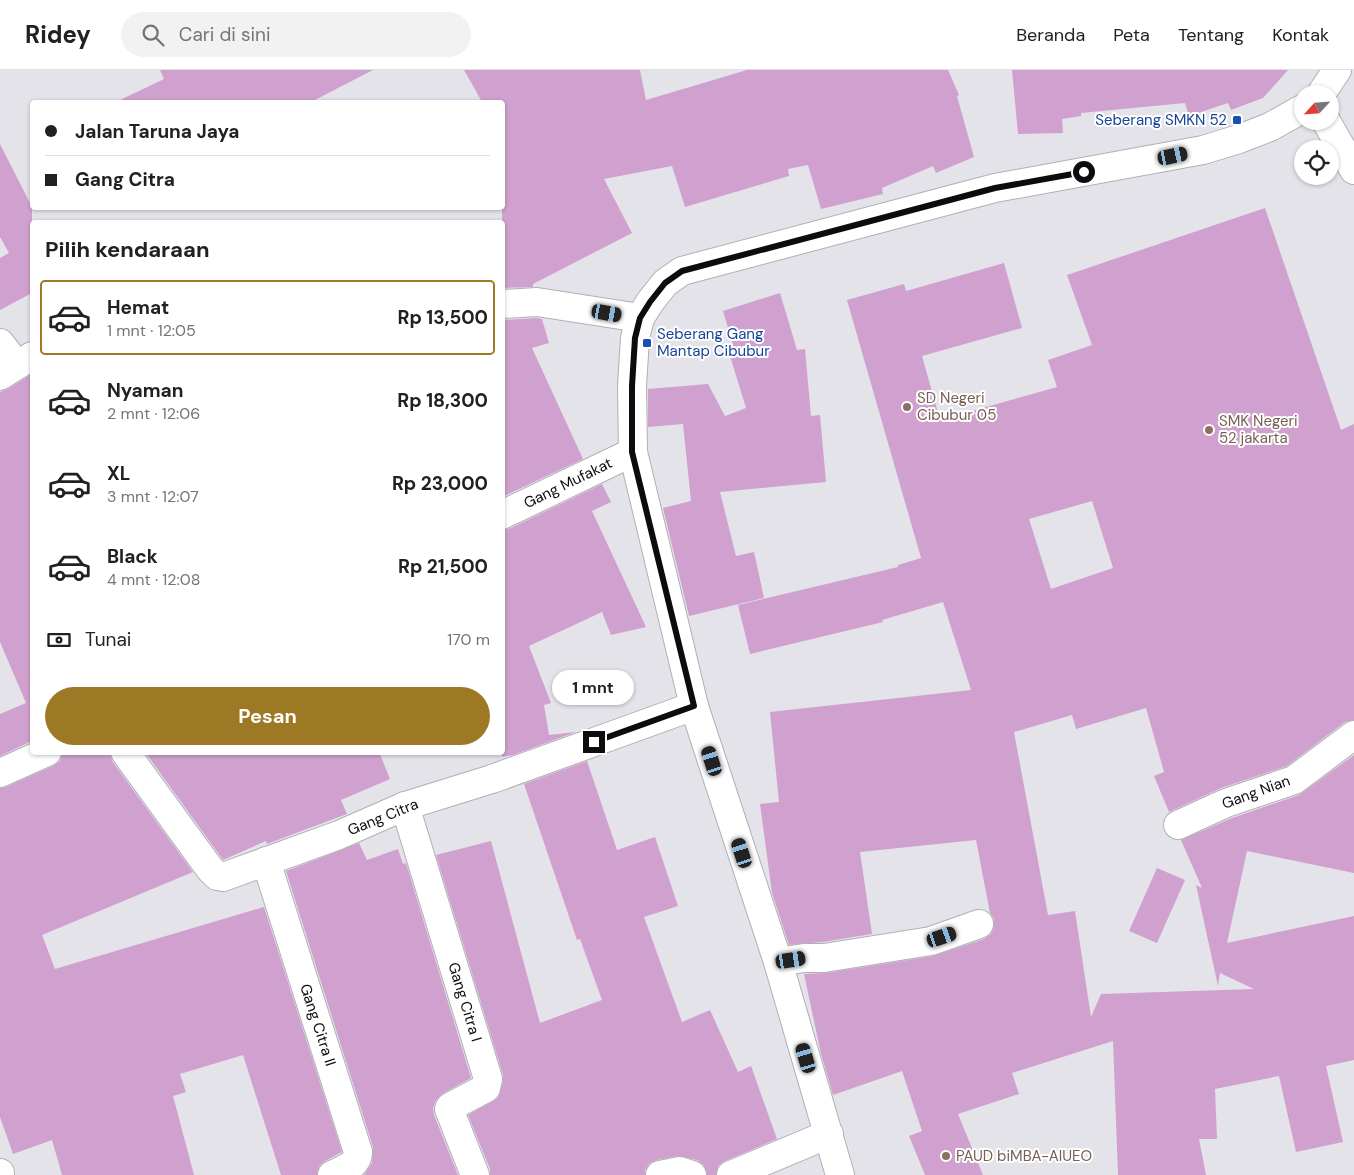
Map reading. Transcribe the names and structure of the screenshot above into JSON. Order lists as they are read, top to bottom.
{
  "streets": {
    "street": [
      "Gang Mufakat",
      "Gang Nian",
      "Gang Citra",
      "Gang Citra I",
      "Gang Citra II"
    ]
  },
  "crossings": [
    ["Gang Citra", "Gang Citra I"],
    ["Gang Citra", "Gang Citra II"]
  ],
  "places": {
    "transit": ["Seberang SMKN 52", "Seberang Gang Mantap Cibubur"],
    "other": ["SD Negeri Cibubur 05", "SMK Negeri 52 jakarta", "PAUD biMBA-AIUEO"]
  },
  "north": "bottom left",
  "page": {
    "header": "Ridey",
    "search": "Cari di sini",
    "nav": [
      "Beranda",
      "Peta",
      "Tentang",
      "Kontak"
    ],
    "banner": ["Jalan Taruna Jaya", "Gang Citra"],
    "heading": "Pilih kendaraan",
    "list": [
      {
        "name": "Hemat",
        "note": "1 mnt · 12:05",
        "value": "Rp 13,500"
      },
      {
        "name": "Nyaman",
        "note": "2 mnt · 12:06",
        "value": "Rp 18,300"
      },
      {
        "name": "XL",
        "note": "3 mnt · 12:07",
        "value": "Rp 23,000"
      },
      {
        "name": "Black",
        "note": "4 mnt · 12:08",
        "value": "Rp 21,500"
      }
    ],
    "pay": ["Tunai", "170 m"],
    "bubble": "1 mnt",
    "buttons": "Pesan"
  }
}
